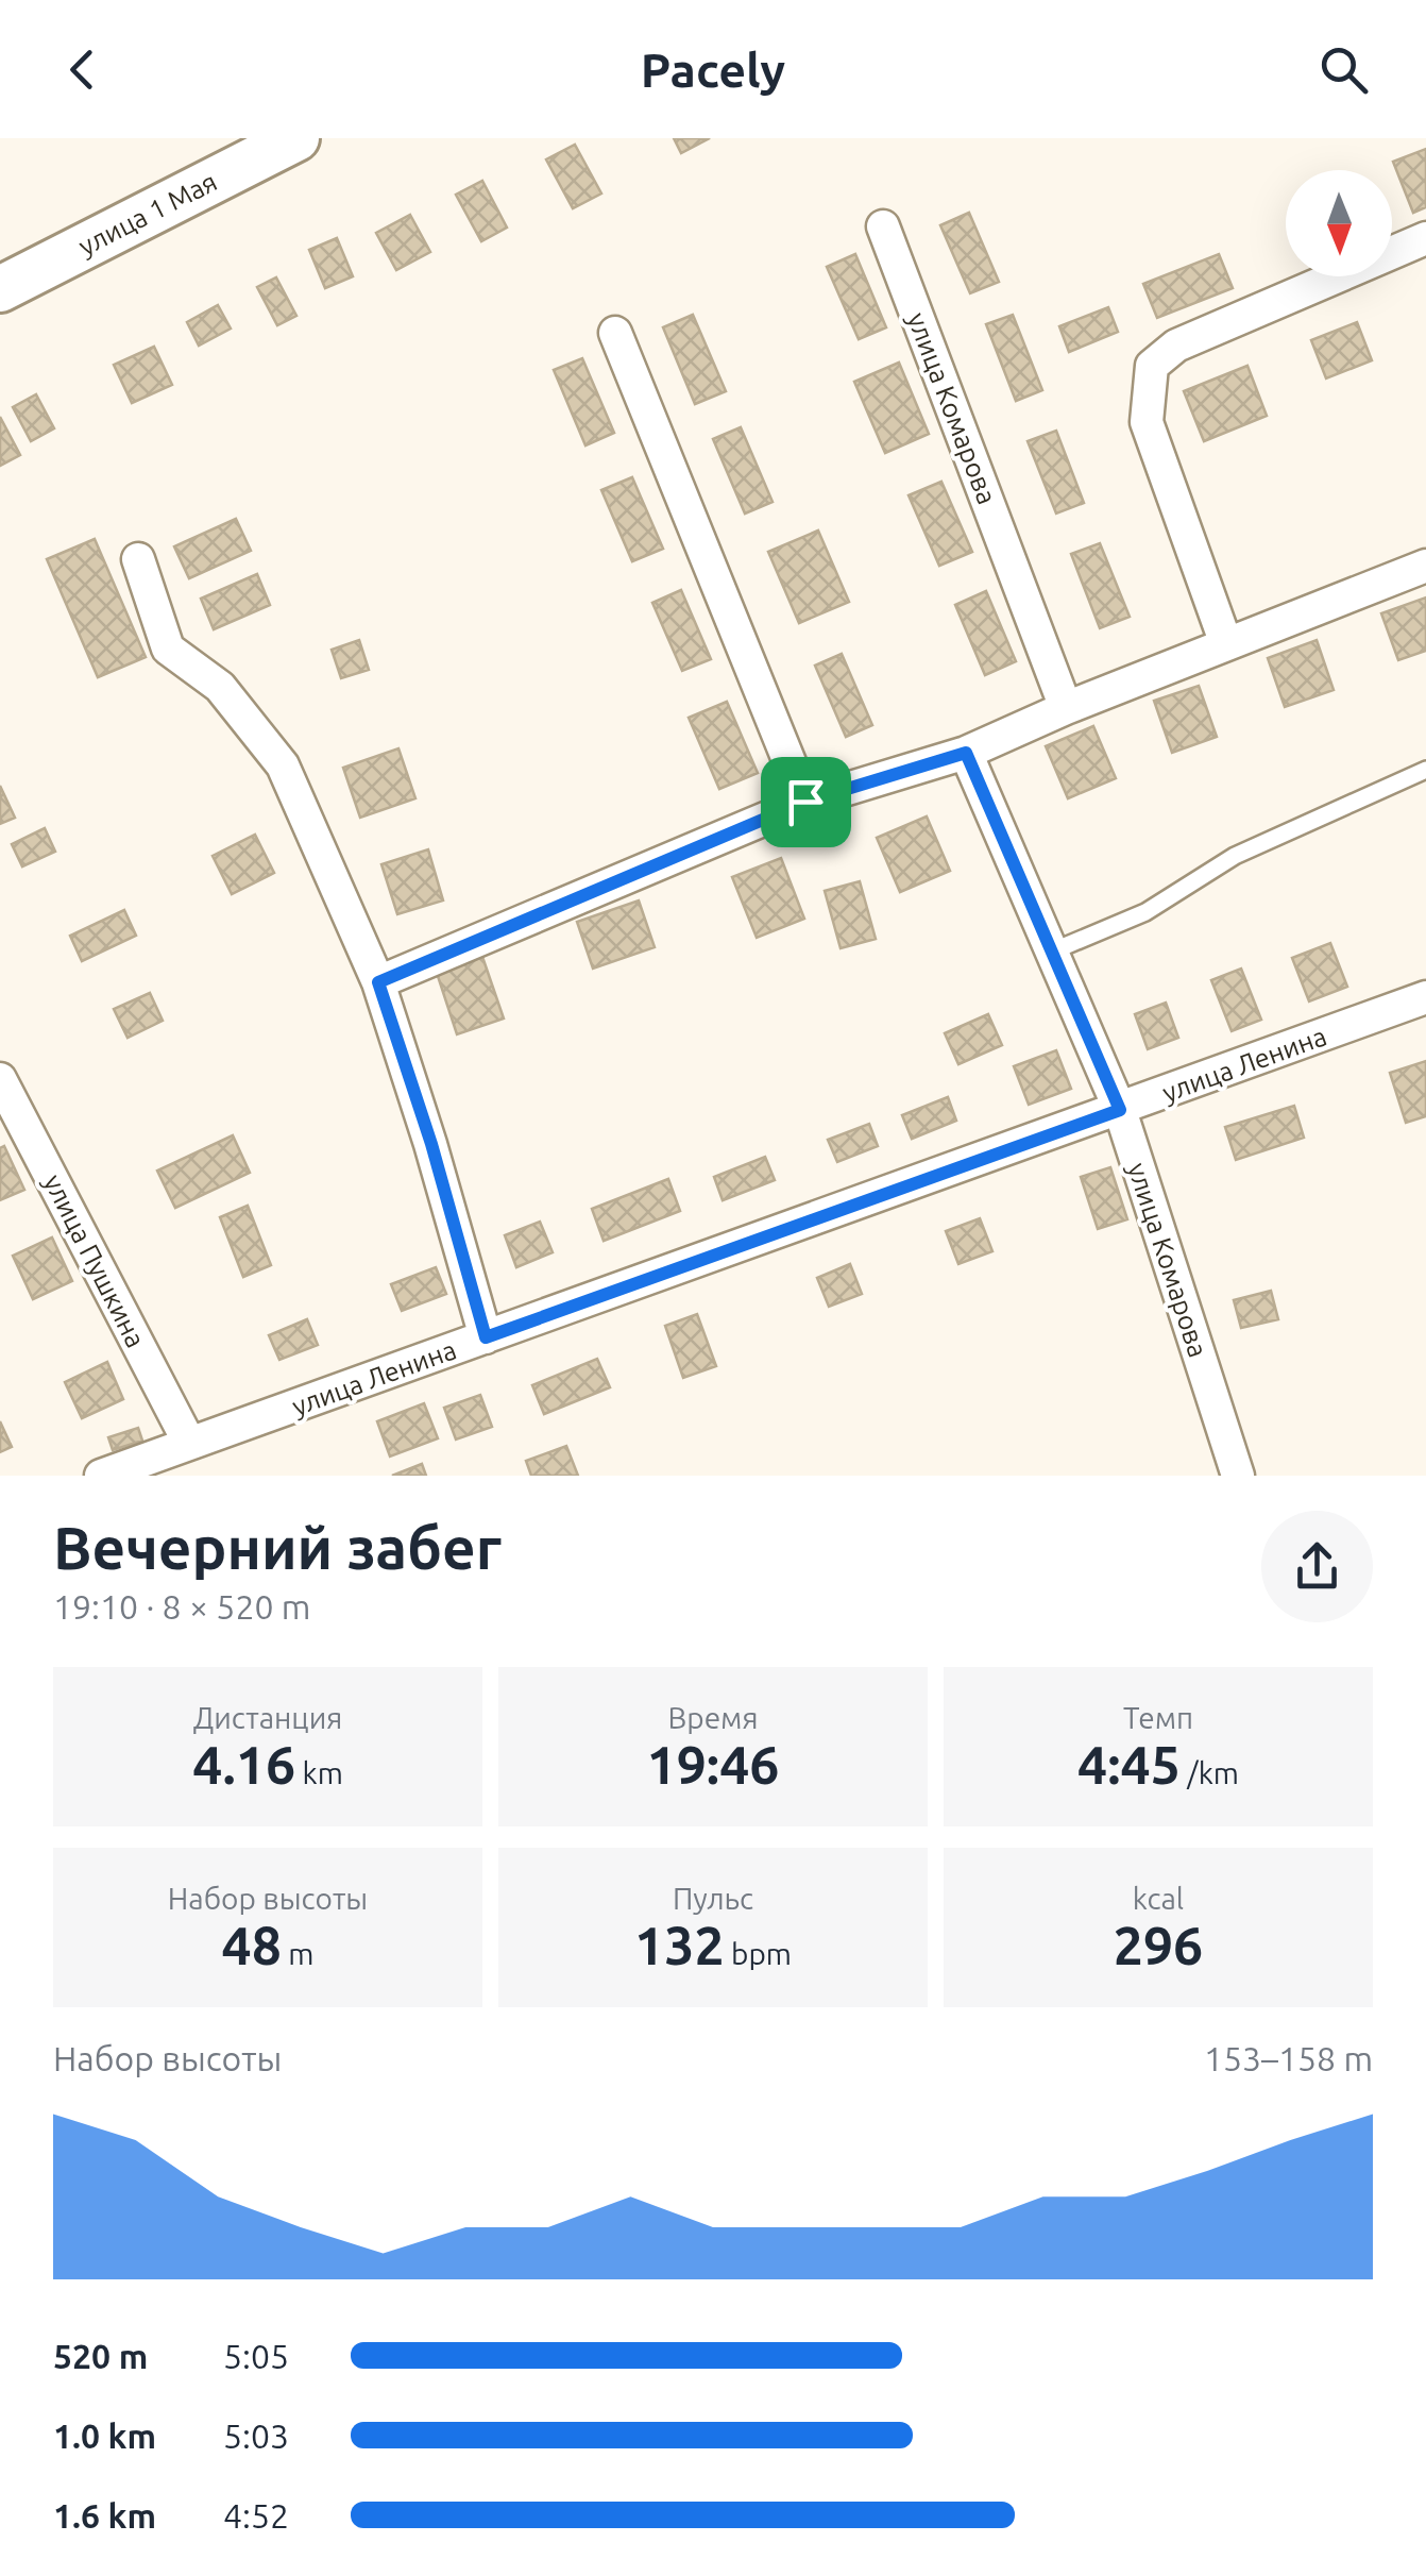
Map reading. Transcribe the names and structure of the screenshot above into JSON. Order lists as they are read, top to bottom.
{
  "streets": {
    "main road": ["улица 1 Мая"],
    "street": ["улица Комарова", "улица Ленина", "улица Пушкина"]
  },
  "crossings": [
    ["улица Комарова", "улица Ленина"],
    ["улица Ленина", "улица Пушкина"]
  ],
  "north": "bottom",
  "page": {
    "header": "Pacely",
    "heading": ["Вечерний забег", "19:10 · 8 × 520 m"],
    "stats": [
      ["Дистанция", "4.16 km"],
      ["Время", "19:46"],
      ["Темп", "4:45 /km"],
      ["Набор высоты", "48 m"],
      ["Пульс", "132 bpm"],
      ["kcal", "296"]
    ],
    "chart": ["Набор высоты", "153–158 m"],
    "list": [
      {
        "name": "520 m",
        "note": "5:05"
      },
      {
        "name": "1.0 km",
        "note": "5:03"
      },
      {
        "name": "1.6 km",
        "note": "4:52"
      }
    ]
  }
}
